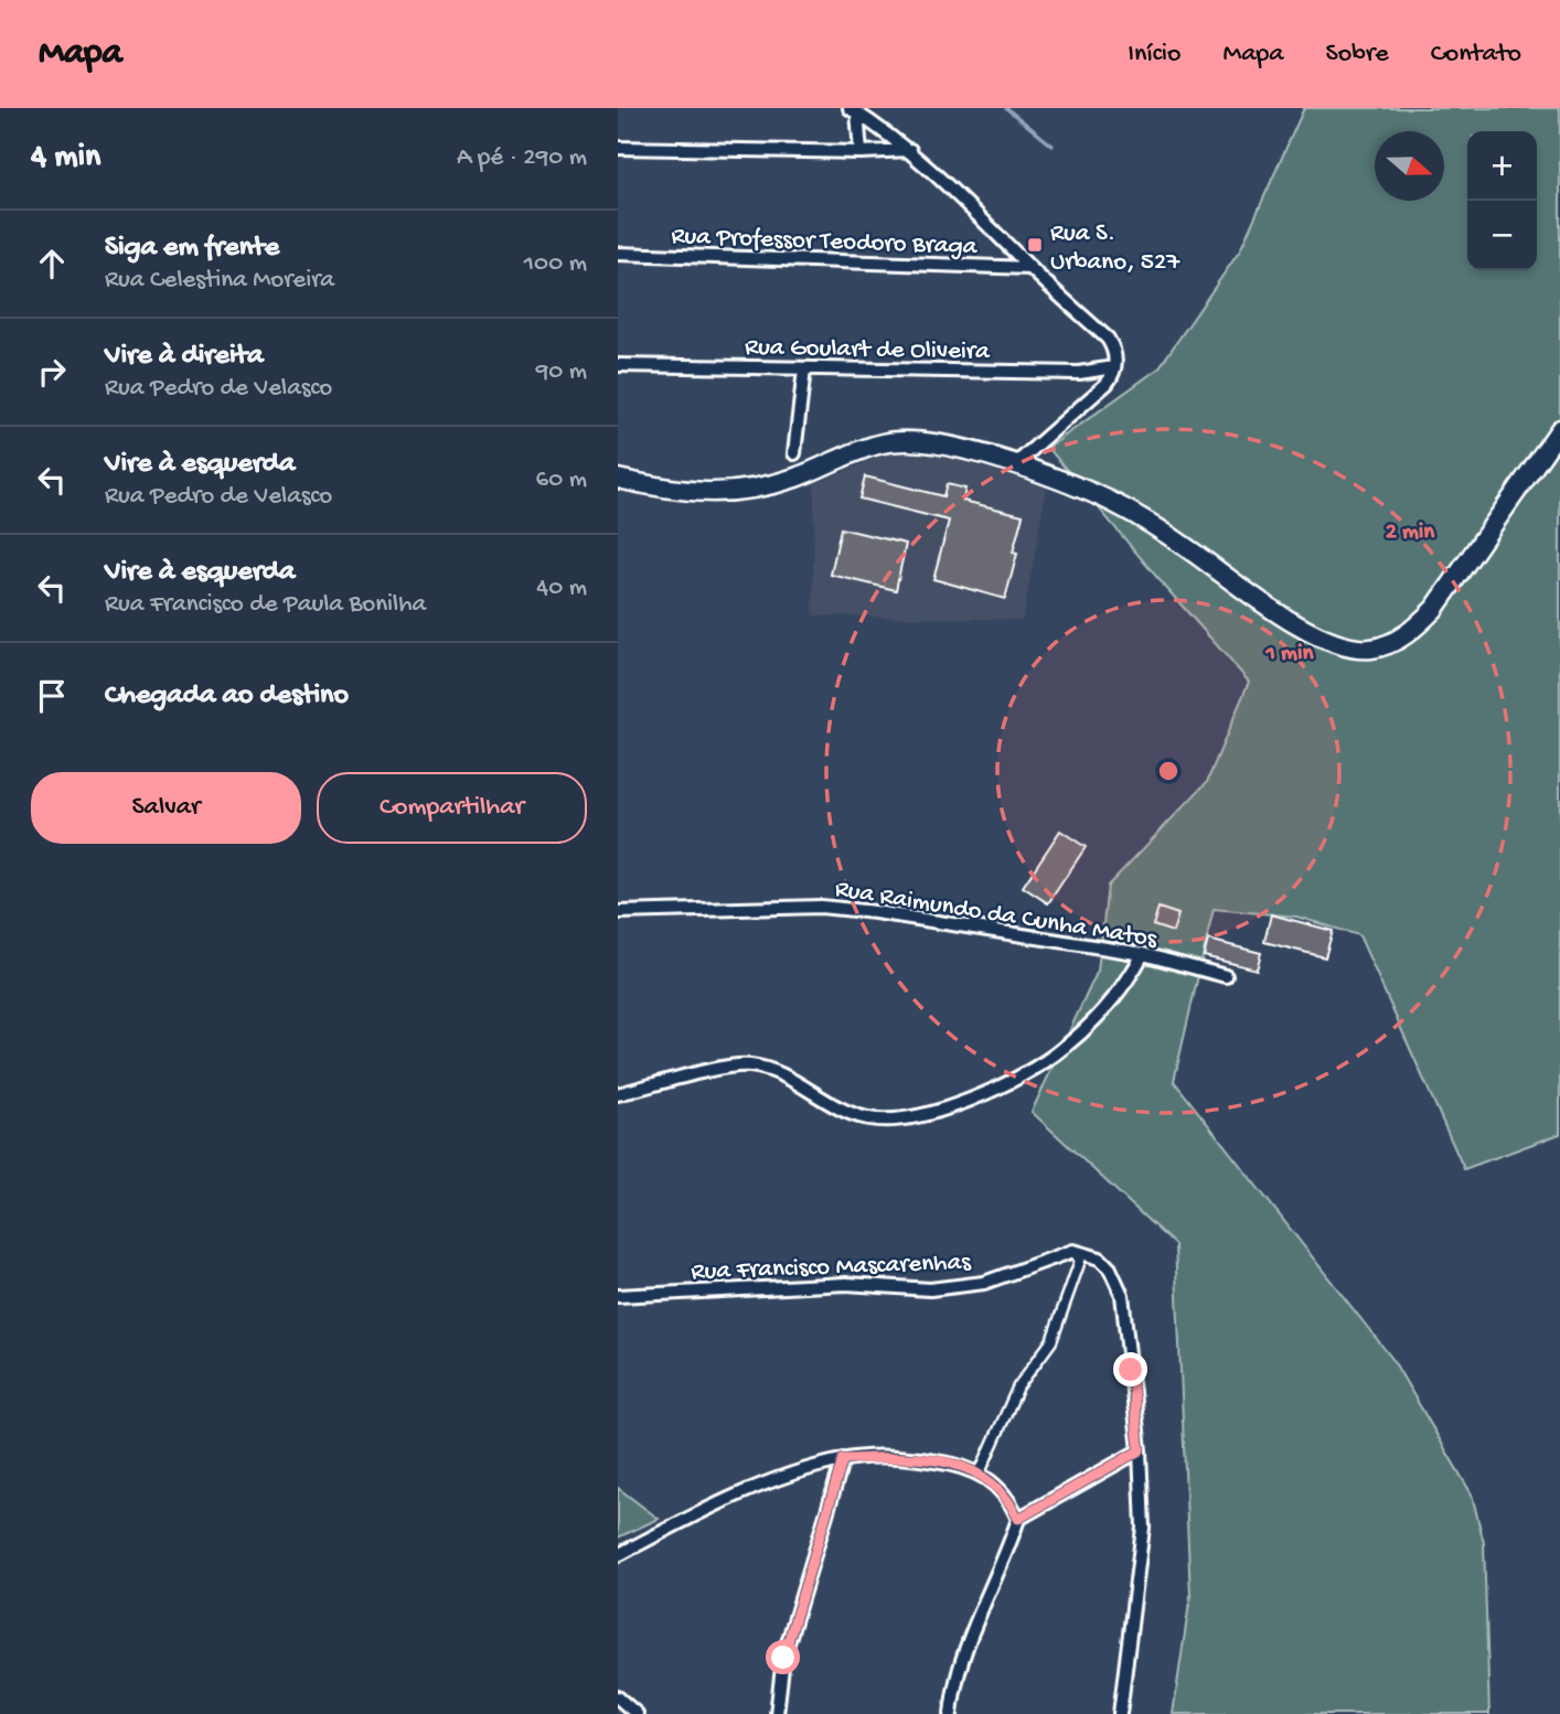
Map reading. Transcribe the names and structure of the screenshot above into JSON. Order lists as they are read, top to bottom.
{
  "streets": {
    "street": [
      "Rua Professor Teodoro Braga",
      "Rua Goulart de Oliveira",
      "Rua Raimundo da Cunha Matos",
      "Rua Francisco Mascarenhas"
    ]
  },
  "places": {
    "transit": ["Rua S. Urbano, 527"]
  },
  "north": "right",
  "page": {
    "header": "Mapa",
    "nav": [
      "Início",
      "Mapa",
      "Sobre",
      "Contato"
    ],
    "heading": ["4 min", "A pé · 290 m"],
    "map_buttons": ["+", "−"],
    "list": [
      ["Siga em frente", "Rua Celestina Moreira", "100 m"],
      ["Vire à direita", "Rua Pedro de Velasco", "90 m"],
      ["Vire à esquerda", "Rua Pedro de Velasco", "60 m"],
      ["Vire à esquerda", "Rua Francisco de Paula Bonilha", "40 m"],
      "Chegada ao destino"
    ],
    "buttons": ["Salvar", "Compartilhar"]
  },
  "rings": ["2 min", "1 min"]
}
